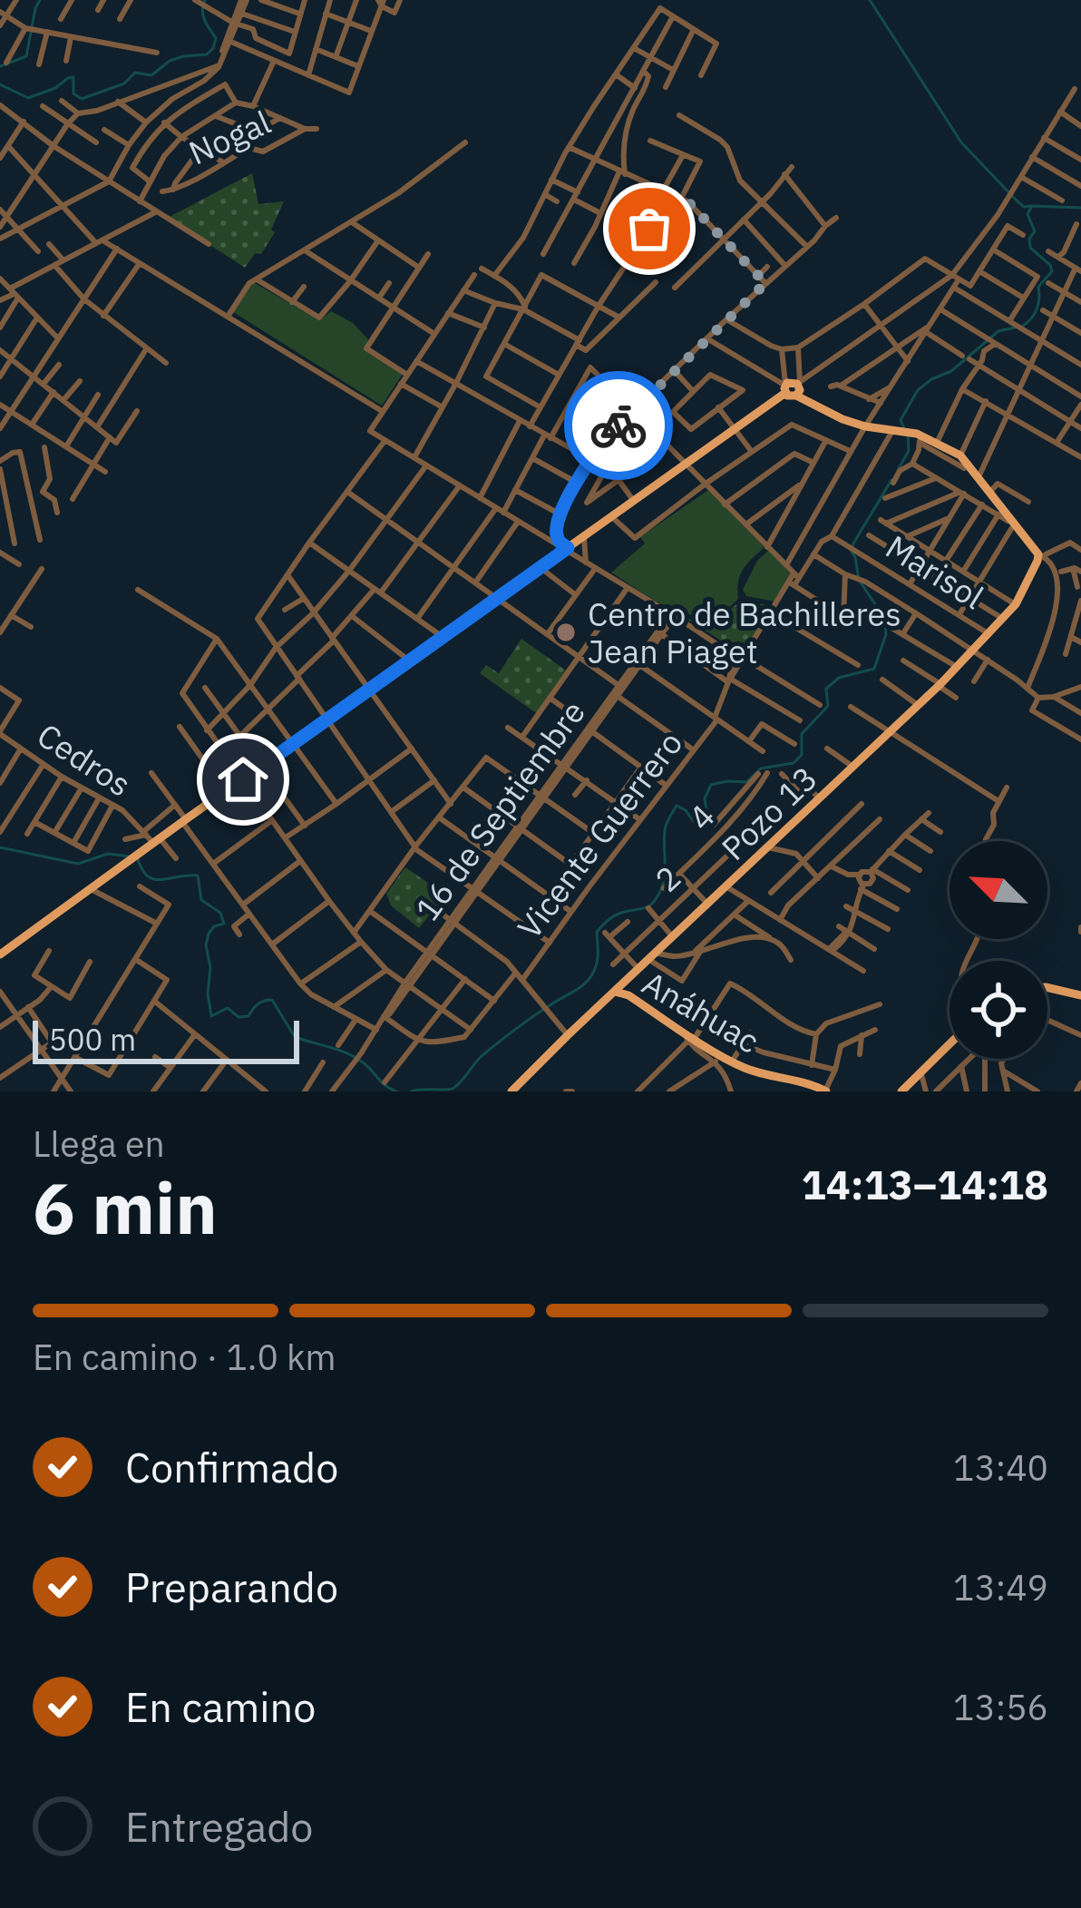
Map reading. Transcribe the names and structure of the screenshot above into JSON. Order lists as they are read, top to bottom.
{
  "streets": {
    "main road": ["Pozo 13", "Anáhuac"],
    "street": [
      "Nogal",
      "Marisol",
      "Cedros",
      "16 de Septiembre",
      "4",
      "Vicente Guerrero",
      "2"
    ]
  },
  "crossings": [
    ["Marisol", "Vicente Guerrero"],
    ["Pozo 13", "Anáhuac"]
  ],
  "places": ["Centro de Bachilleres Jean Piaget"],
  "scale_bar": "500 m",
  "north": "top left",
  "page": {
    "scale": "500 m",
    "heading": ["6 min", "Llega en", "14:13–14:18"],
    "bar": "En camino · 1.0 km",
    "list": [
      ["Confirmado", "13:40"],
      ["Preparando", "13:49"],
      ["En camino", "13:56"],
      "Entregado"
    ]
  }
}
